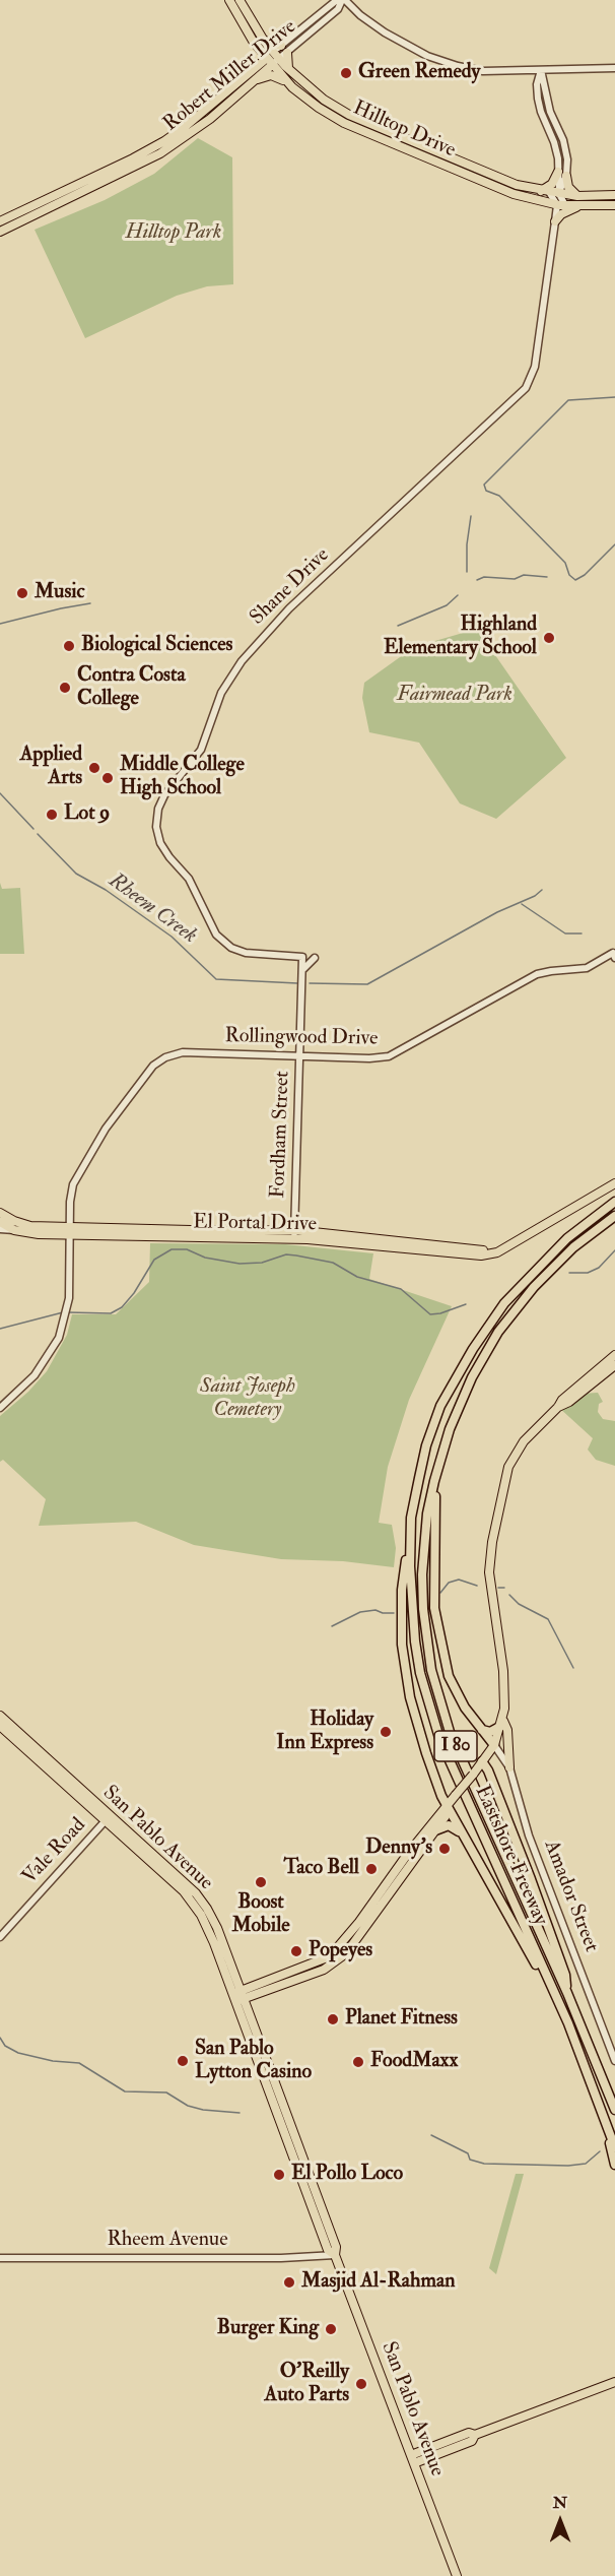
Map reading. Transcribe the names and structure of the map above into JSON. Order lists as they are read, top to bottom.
{
  "streets": {
    "highway": ["I 80", "Eastshore Freeway"],
    "main road": [
      "Robert Miller Drive",
      "Hilltop Drive",
      "El Portal Drive",
      "San Pablo Avenue"
    ],
    "street": [
      "Shane Drive",
      "Rollingwood Drive",
      "Fordham Street",
      "Vale Road",
      "Amador Street",
      "Rheem Avenue"
    ]
  },
  "crossings": [
    ["Robert Miller Drive", "Hilltop Drive"],
    ["Hilltop Drive", "Shane Drive"],
    ["Shane Drive", "Fordham Street"],
    ["Rollingwood Drive", "Fordham Street"],
    ["Rollingwood Drive", "El Portal Drive"],
    ["Fordham Street", "El Portal Drive"],
    ["San Pablo Avenue", "Vale Road"],
    ["San Pablo Avenue", "Rheem Avenue"]
  ],
  "water": ["Rheem Creek"],
  "parks": ["Hilltop Park", "Fairmead Park", "Saint Joseph Cemetery"],
  "places": [
    "Green Remedy",
    "Music",
    "Highland Elementary School",
    "Biological Sciences",
    "Contra Costa College",
    "Applied Arts",
    "Middle College High School",
    "Lot 9",
    "Holiday Inn Express",
    "Denny's",
    "Taco Bell",
    "Boost Mobile",
    "Popeyes",
    "Planet Fitness",
    "San Pablo Lytton Casino",
    "FoodMaxx",
    "El Pollo Loco",
    "Masjid Al-Rahman",
    "Burger King",
    "O'Reilly Auto Parts"
  ],
  "north": "top"
}
